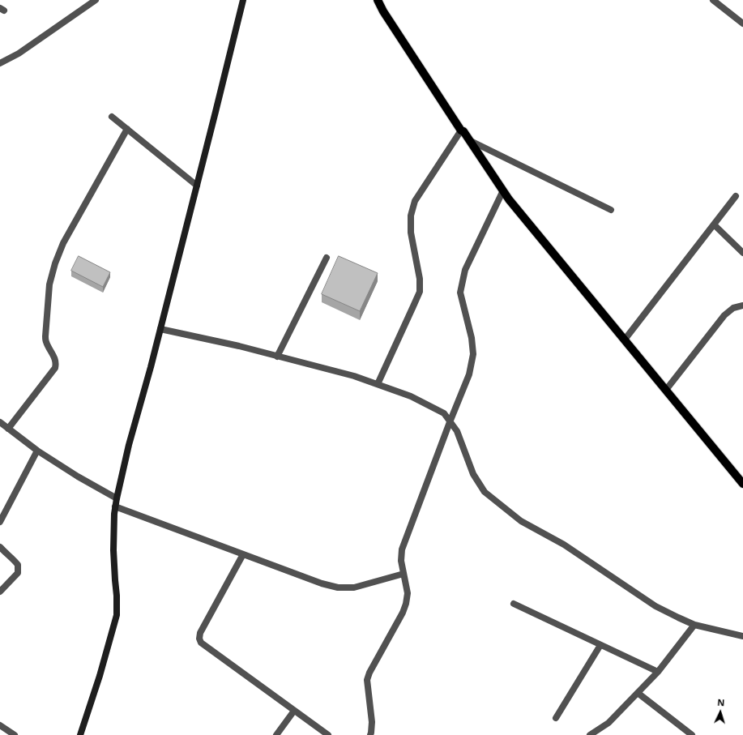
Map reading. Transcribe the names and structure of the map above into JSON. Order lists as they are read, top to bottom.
{
  "north": "top"
}
